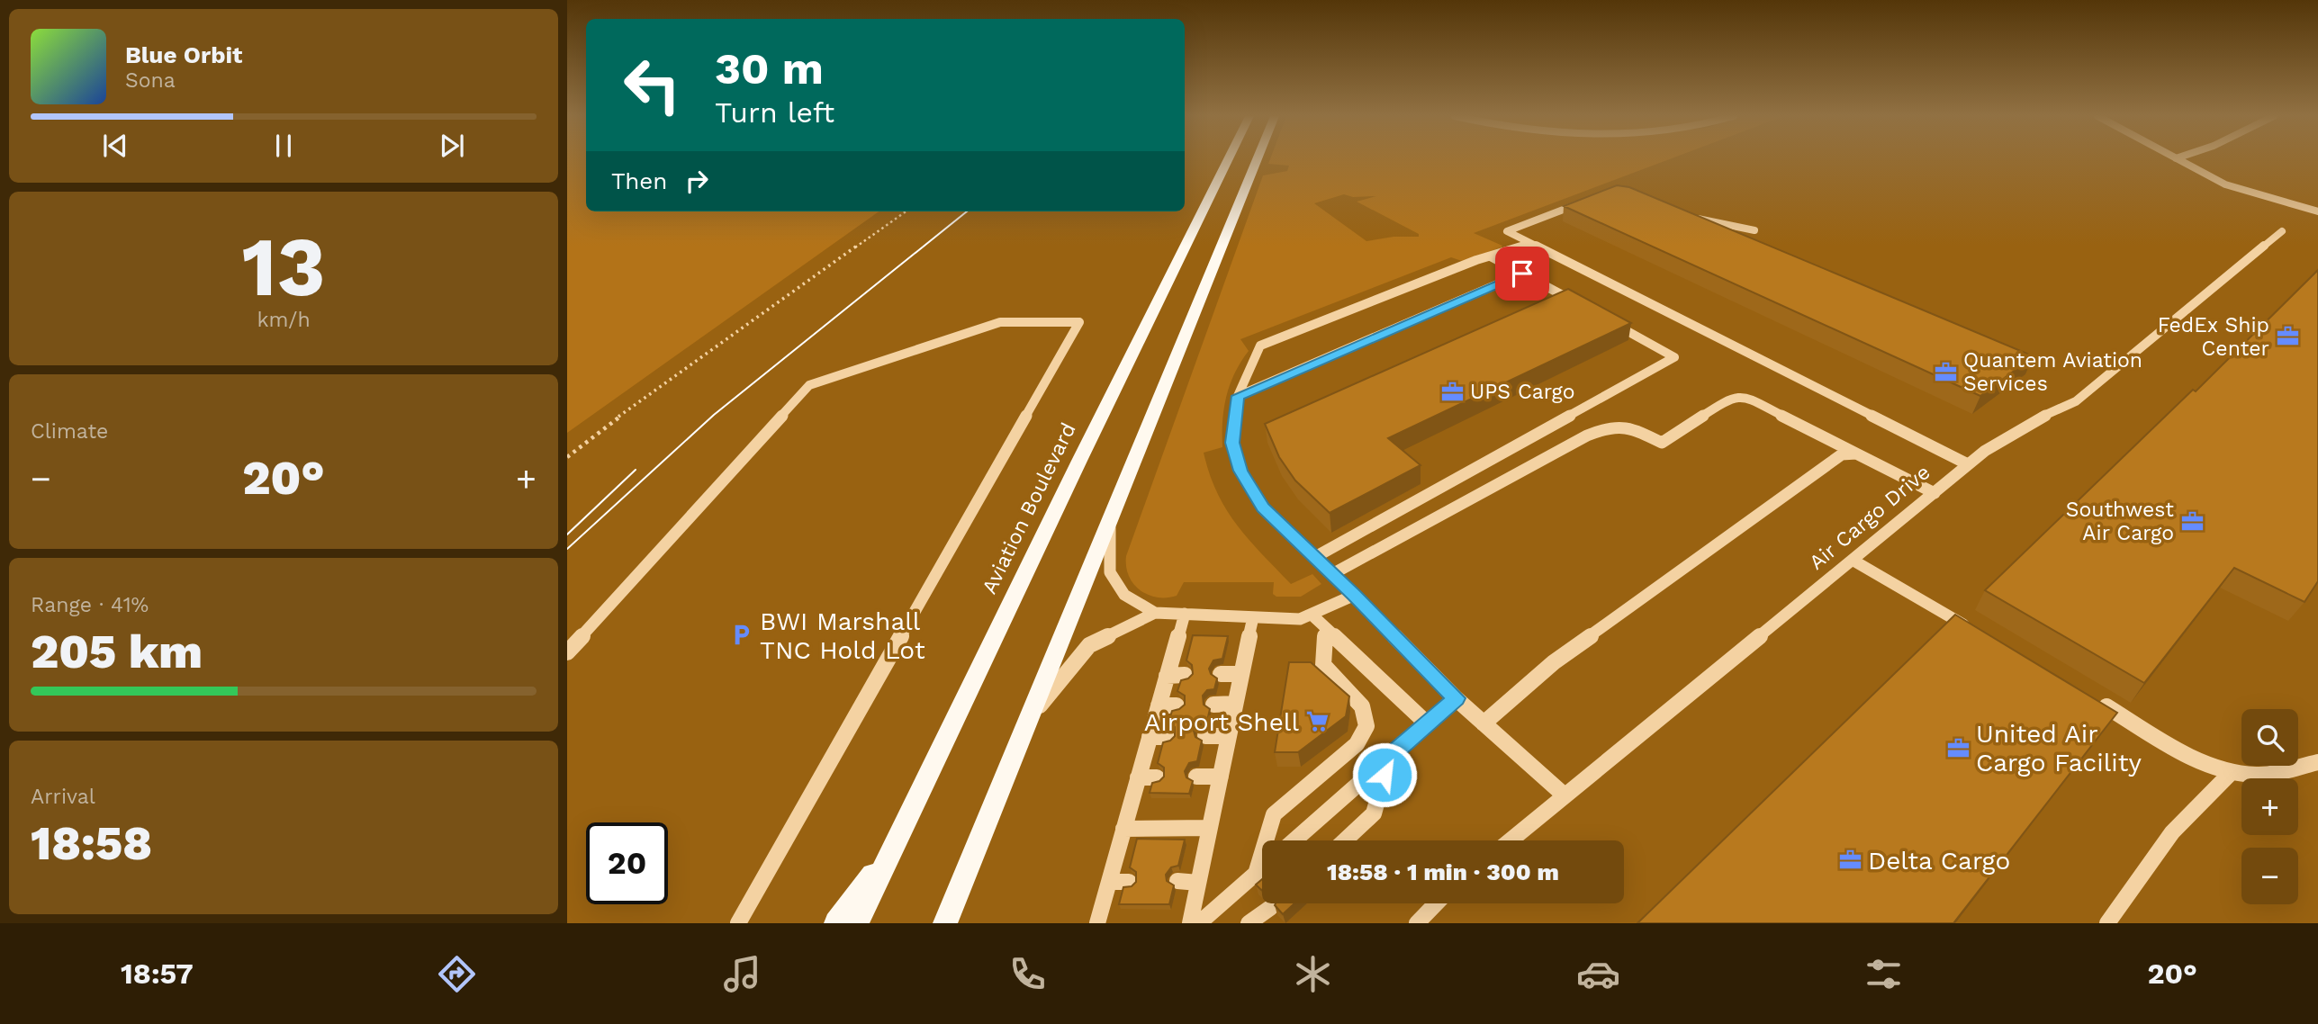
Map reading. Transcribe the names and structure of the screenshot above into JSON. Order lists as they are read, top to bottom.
{
  "streets": {
    "main road": ["Aviation Boulevard"],
    "street": ["Air Cargo Drive"]
  },
  "places": {
    "office": [
      "FedEx Ship Center",
      "Quantem Aviation Services",
      "UPS Cargo",
      "Southwest Air Cargo",
      "United Air Cargo Facility",
      "Delta Cargo"
    ],
    "parking": ["BWI Marshall TNC Hold Lot"],
    "supermarket": ["Airport Shell"]
  },
  "page": {
    "turn": ["30 m", "Turn left"],
    "song": ["Blue Orbit", "Sona"],
    "then": "Then",
    "tile": [
      ["13", "km/h"],
      "Climate",
      ["Range · 41%", "205 km"],
      ["Arrival", "18:58"]
    ],
    "heat": ["−", "20°", "+"],
    "map_buttons": ["+", "−"],
    "limit": "20",
    "trip": "18:58 · 1 min · 300 m",
    "tabs": ["18:57", "20°"]
  }
}
